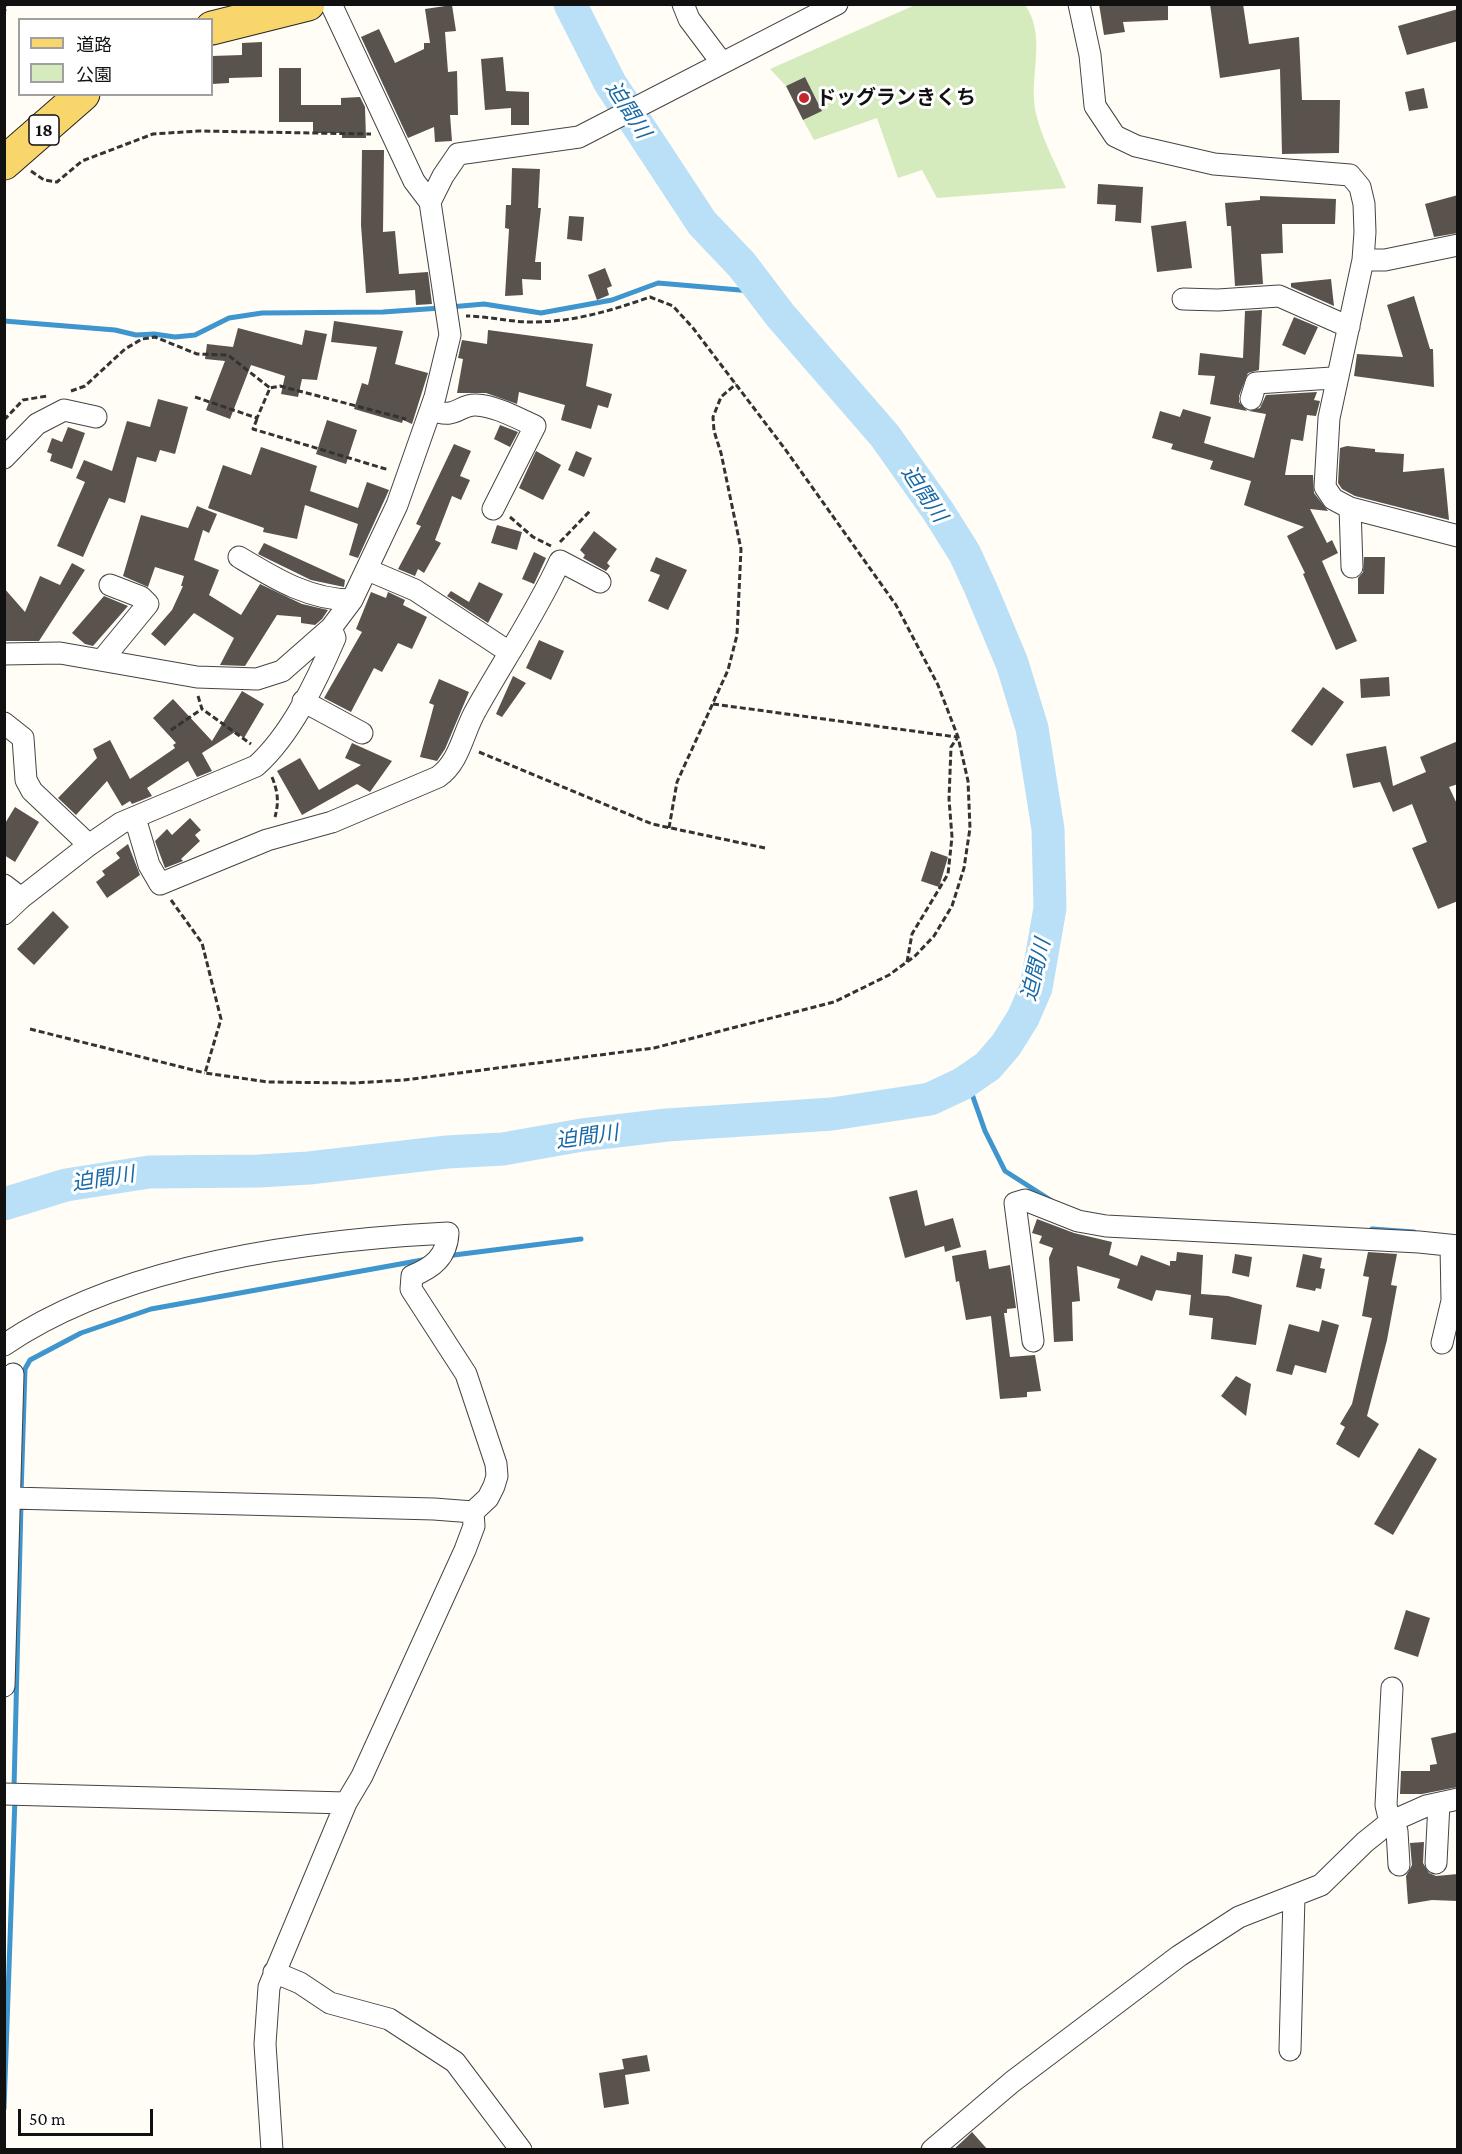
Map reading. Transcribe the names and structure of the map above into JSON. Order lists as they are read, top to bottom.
{
  "streets": {
    "main road": ["18"]
  },
  "water": ["迫間川"],
  "places": ["ドッグランきくち"],
  "legend": ["道路", "公園"],
  "scale_bar": "50 m"
}
